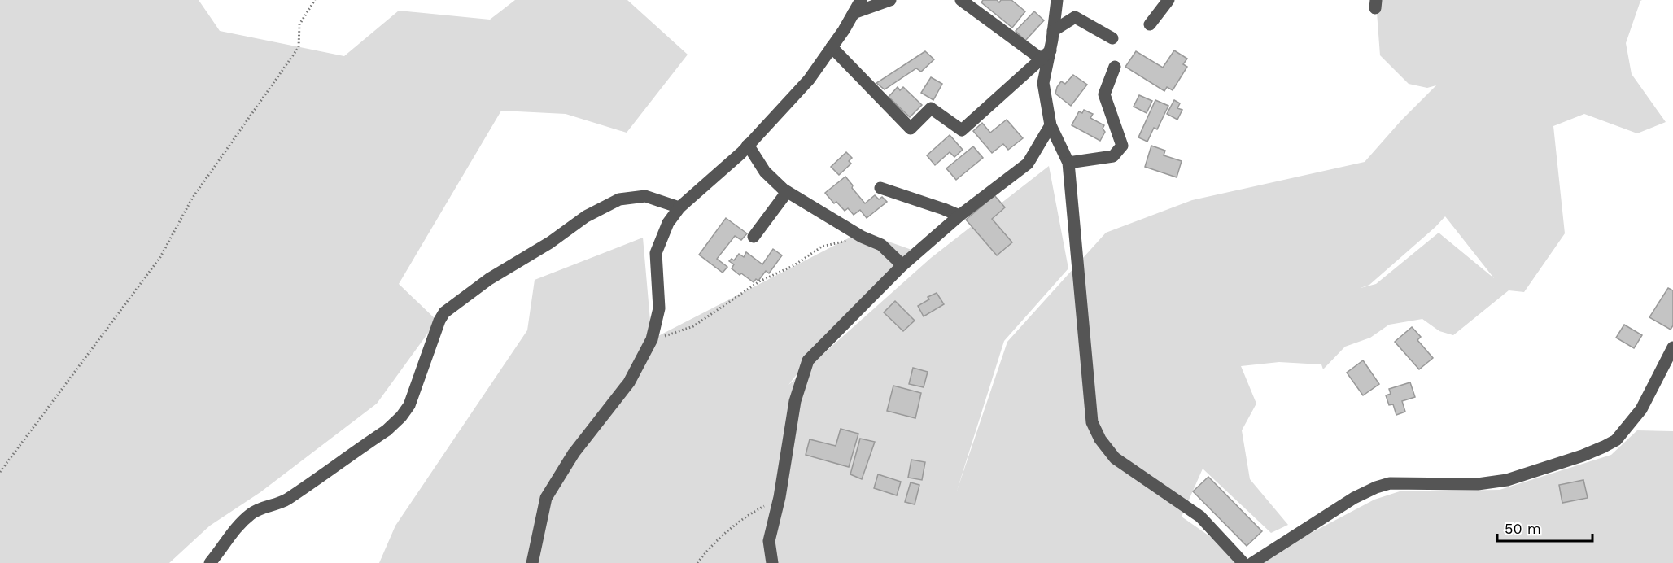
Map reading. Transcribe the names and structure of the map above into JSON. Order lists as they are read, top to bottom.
{
  "scale_bar": "50 m"
}
